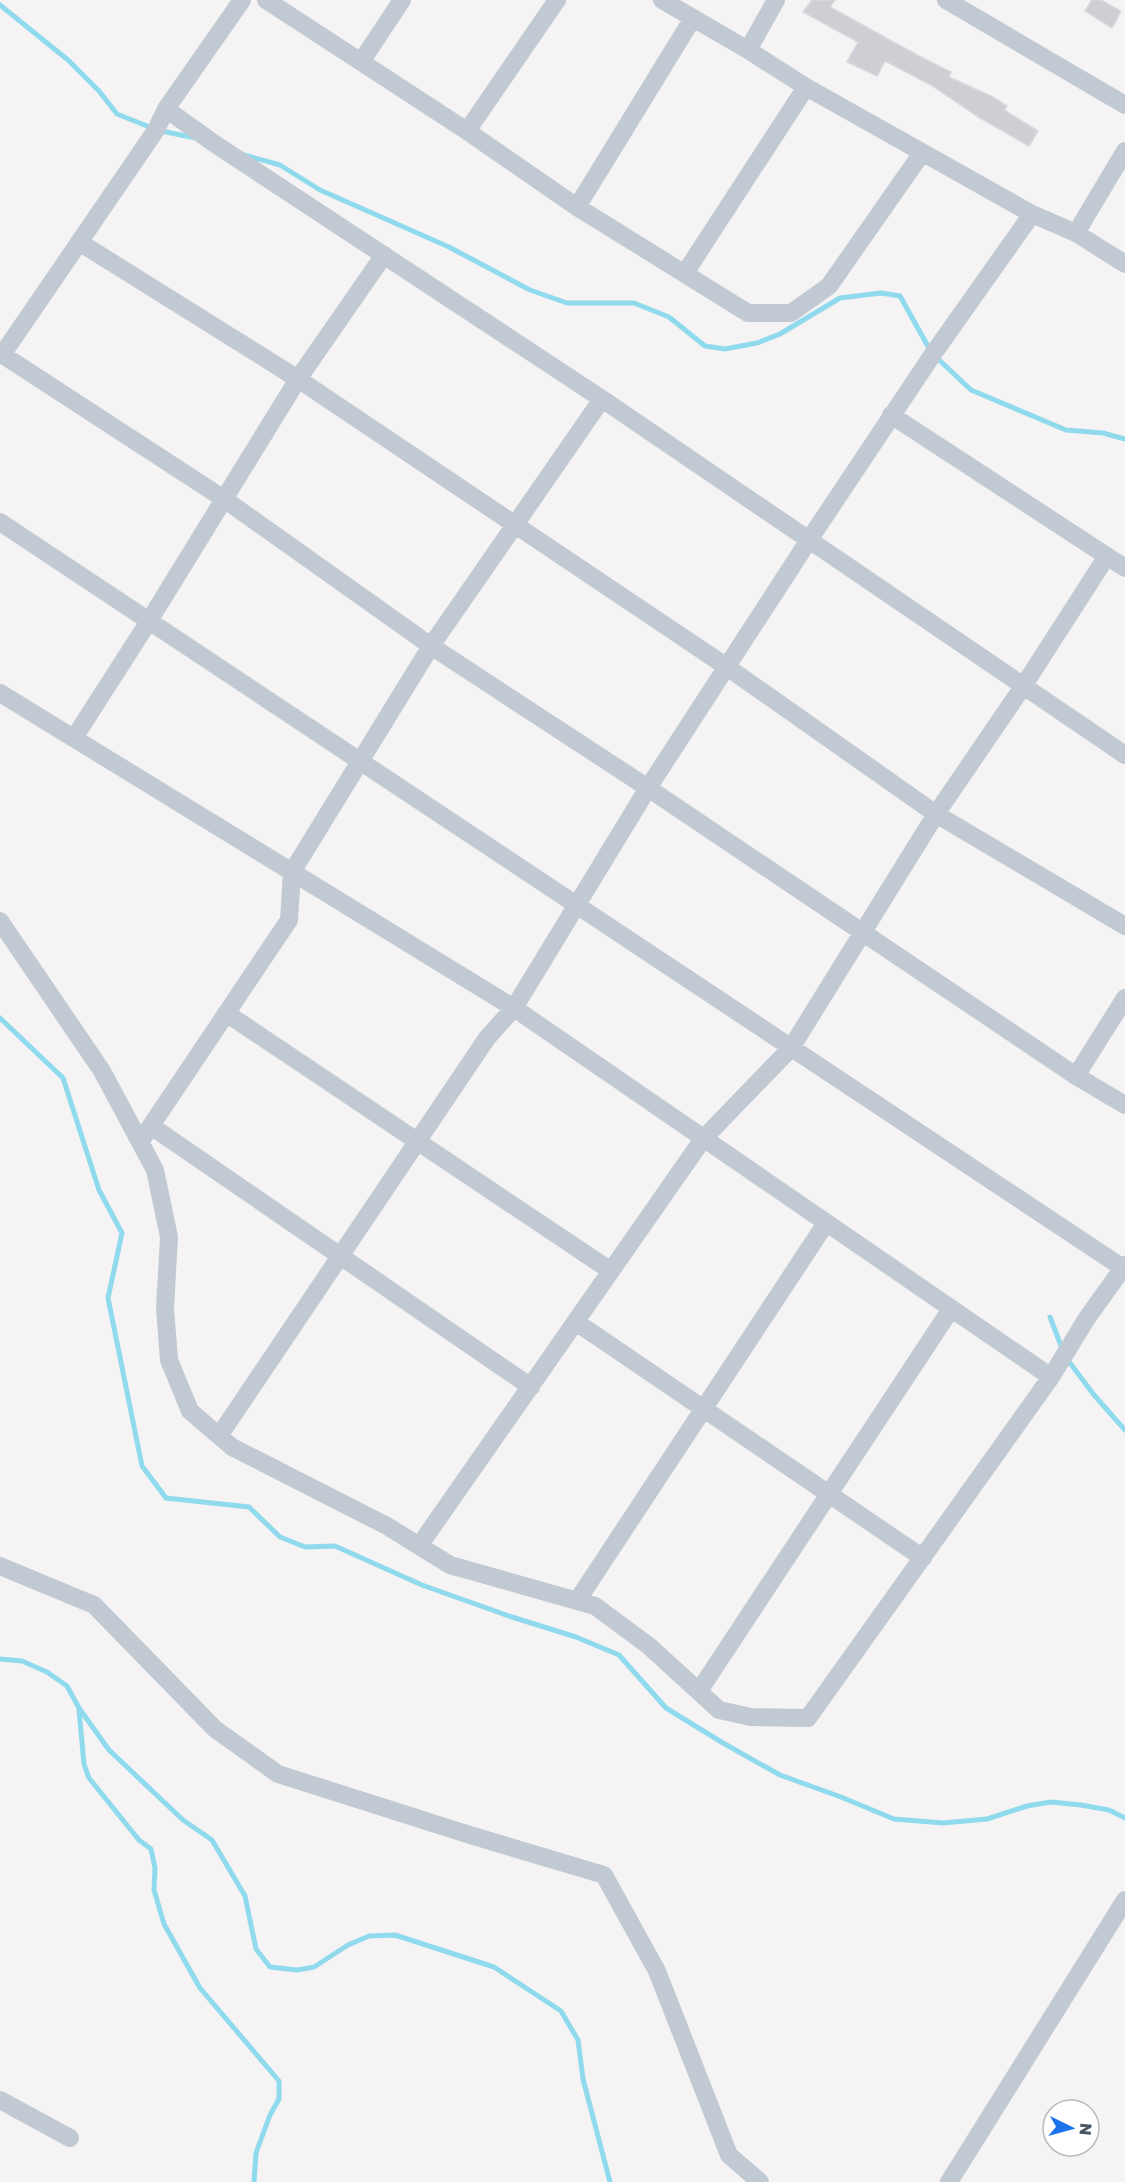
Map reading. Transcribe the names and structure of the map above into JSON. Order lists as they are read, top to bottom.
{
  "north": "right"
}
